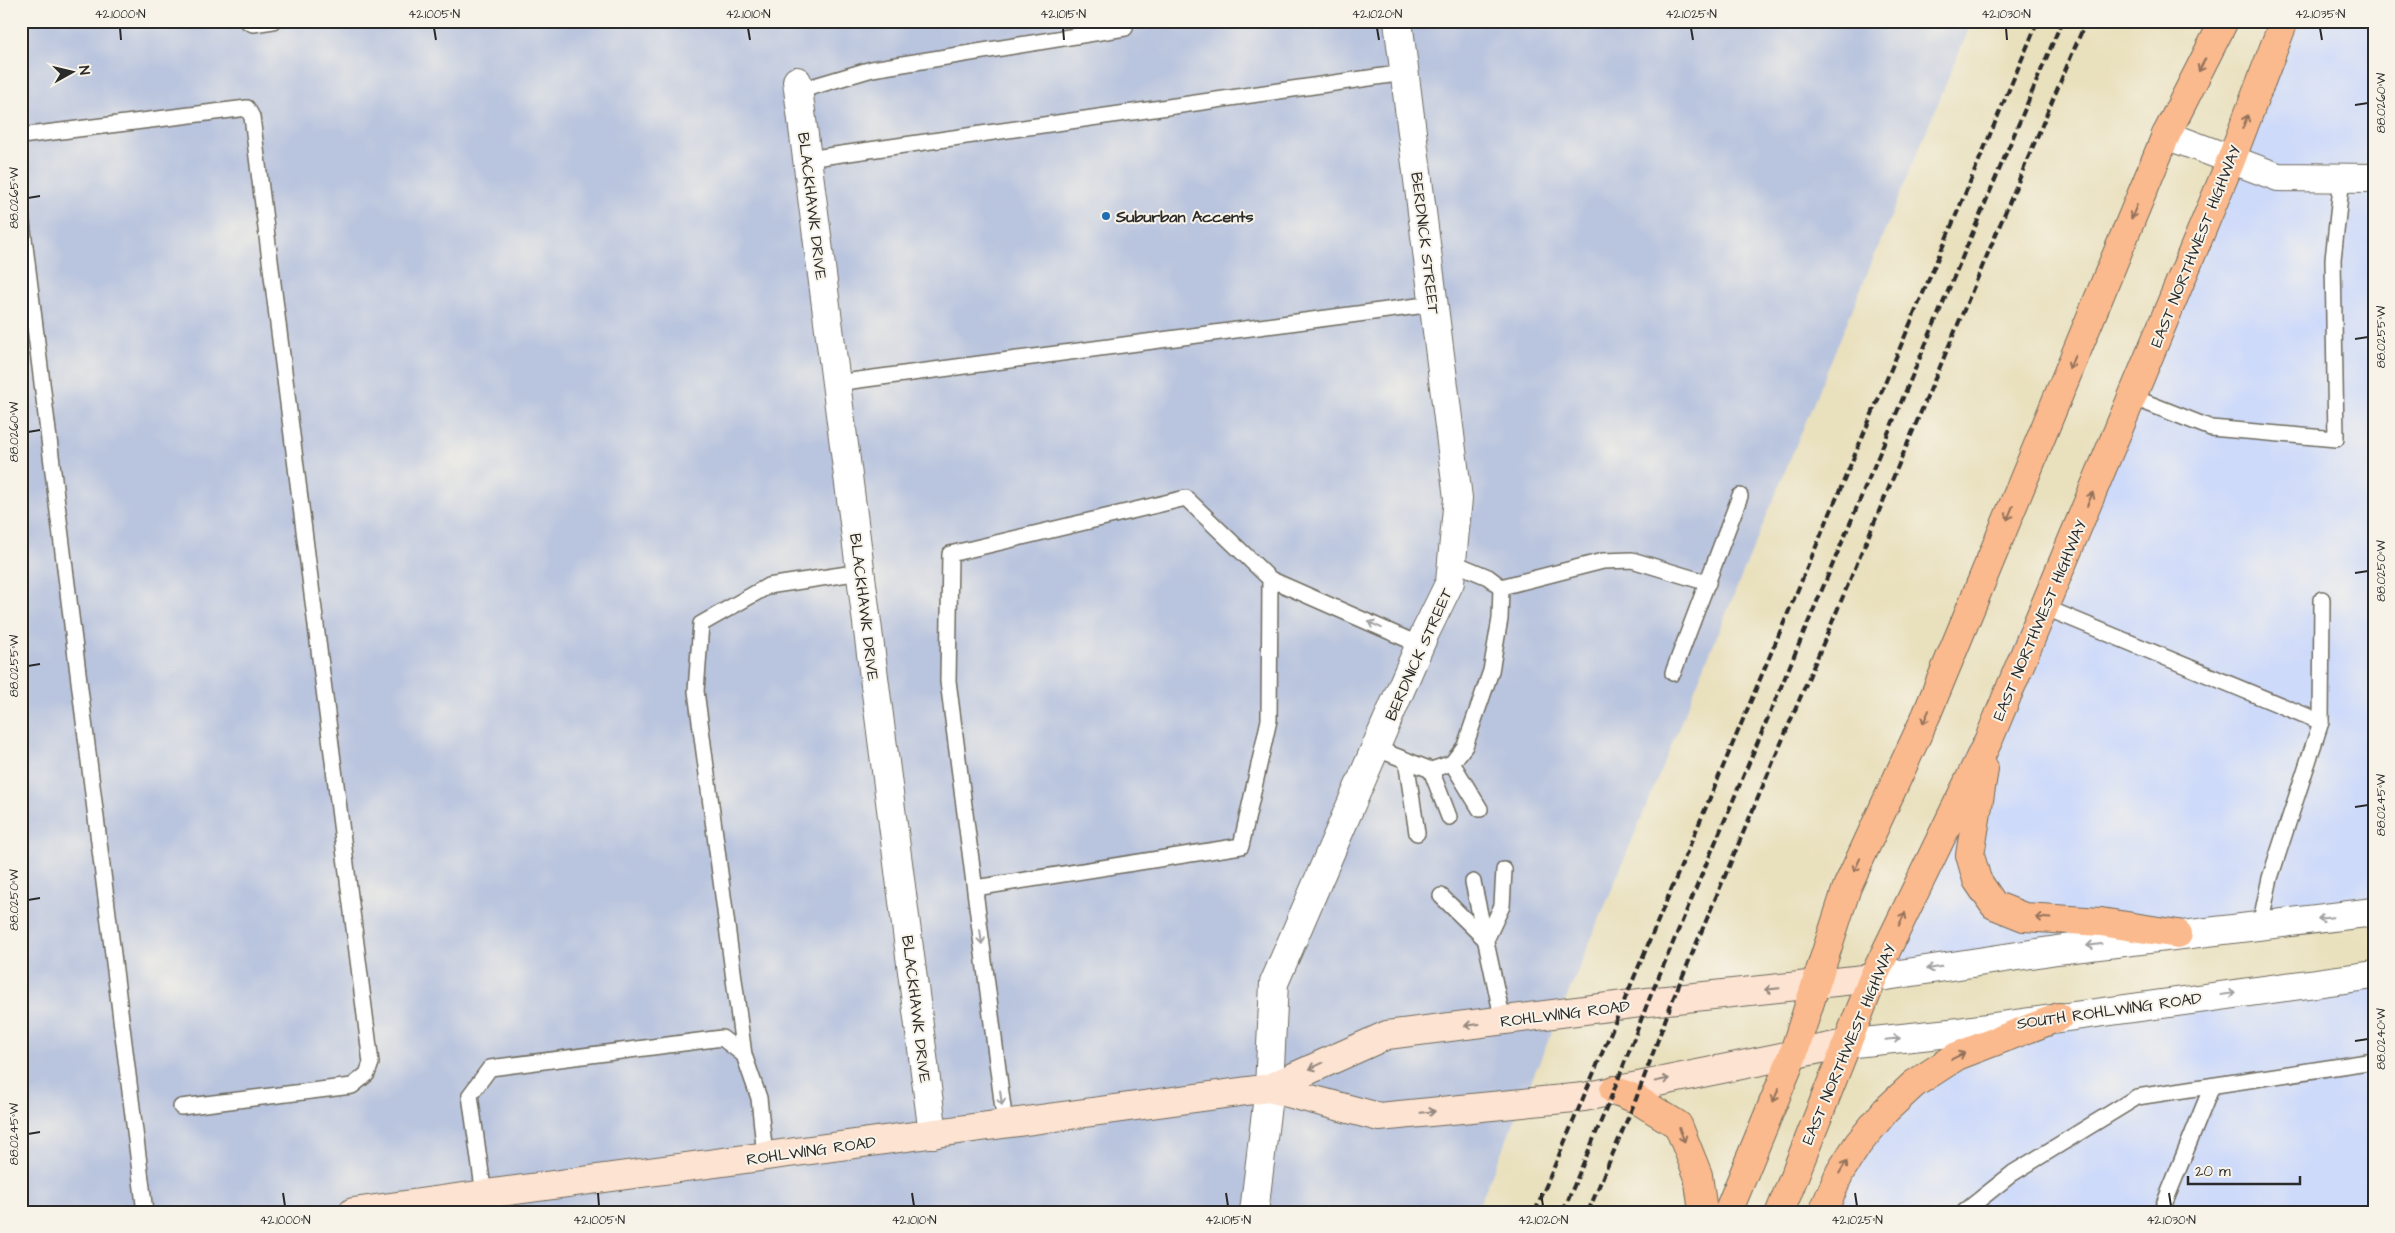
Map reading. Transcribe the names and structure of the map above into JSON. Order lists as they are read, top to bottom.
{
  "streets": {
    "main road": ["EAST NORTHWEST HIGHWAY", "ROHLWING ROAD"],
    "street": ["BLACKHAWK DRIVE", "BERDNICK STREET", "SOUTH ROHLWING ROAD"]
  },
  "crossings": [
    ["BLACKHAWK DRIVE", "ROHLWING ROAD"],
    ["BERDNICK STREET", "ROHLWING ROAD"],
    ["EAST NORTHWEST HIGHWAY", "SOUTH ROHLWING ROAD"],
    ["EAST NORTHWEST HIGHWAY", "ROHLWING ROAD"],
    ["SOUTH ROHLWING ROAD", "ROHLWING ROAD"]
  ],
  "places": ["Suburban Accents"],
  "scale_bar": "20 m",
  "north": "right",
  "coordinates": [
    "42.1000°N",
    "42.1005°N",
    "42.1010°N",
    "42.1015°N",
    "42.1020°N",
    "42.1025°N",
    "42.1030°N",
    "42.1035°N",
    "88.0260°W",
    "88.0265°W",
    "88.0255°W",
    "88.0250°W",
    "88.0245°W",
    "88.0240°W"
  ]
}
